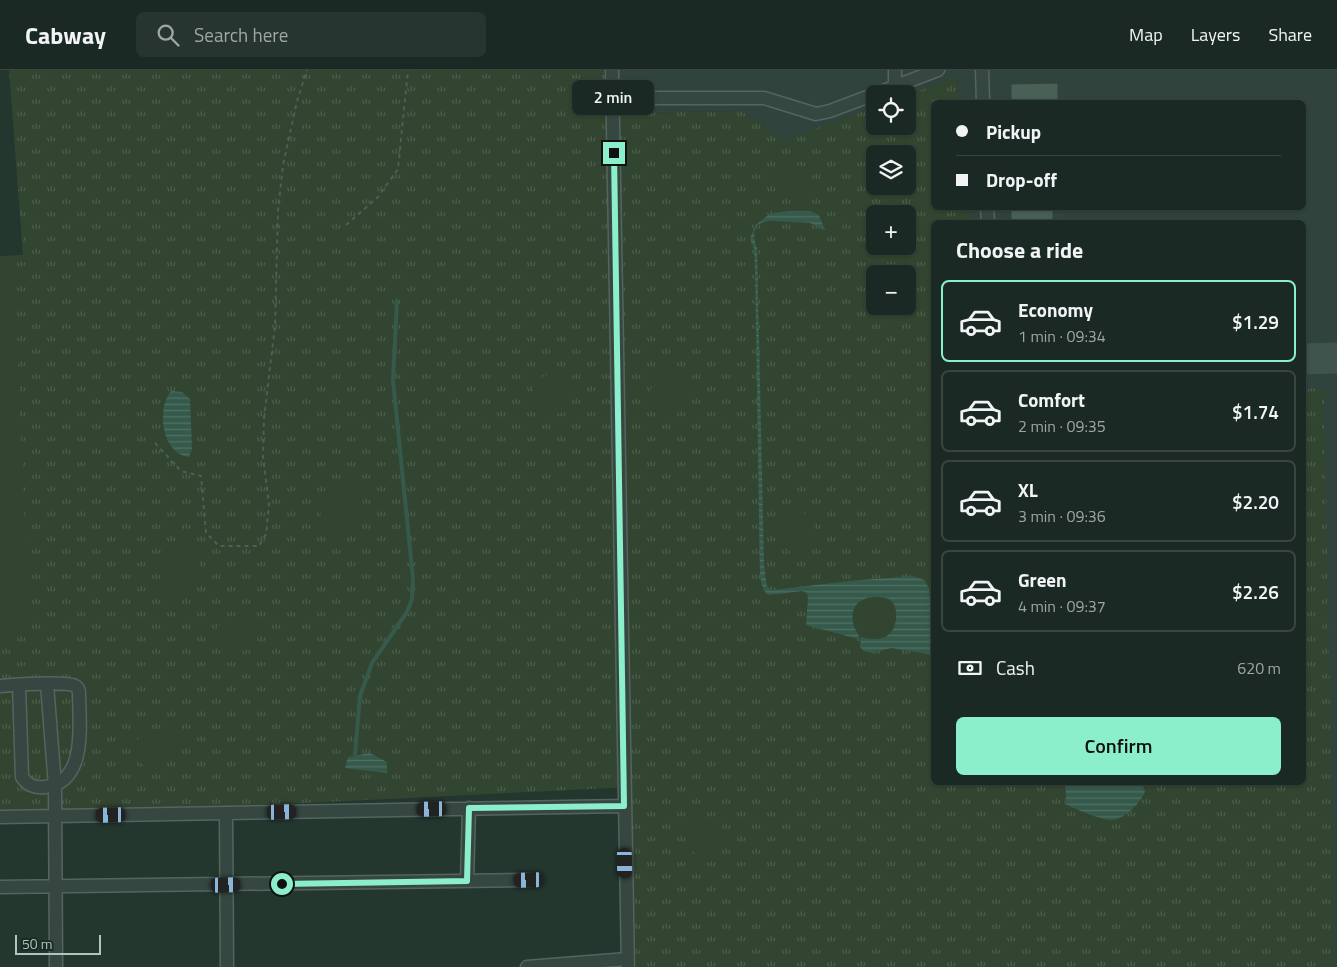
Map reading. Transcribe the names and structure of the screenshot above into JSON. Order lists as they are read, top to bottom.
{
  "scale_bar": "50 m",
  "page": {
    "header": "Cabway",
    "search": "Search here",
    "nav": ["Map", "Layers", "Share"],
    "bubble": "2 min",
    "map_buttons": ["+", "−"],
    "banner": ["Pickup", "Drop-off"],
    "heading": "Choose a ride",
    "list": [
      {
        "name": "Economy",
        "note": "1 min · 09:34",
        "value": "$1.29"
      },
      {
        "name": "Comfort",
        "note": "2 min · 09:35",
        "value": "$1.74"
      },
      {
        "name": "XL",
        "note": "3 min · 09:36",
        "value": "$2.20"
      },
      {
        "name": "Green",
        "note": "4 min · 09:37",
        "value": "$2.26"
      }
    ],
    "pay": ["Cash", "620 m"],
    "buttons": "Confirm",
    "scale": "50 m"
  }
}
